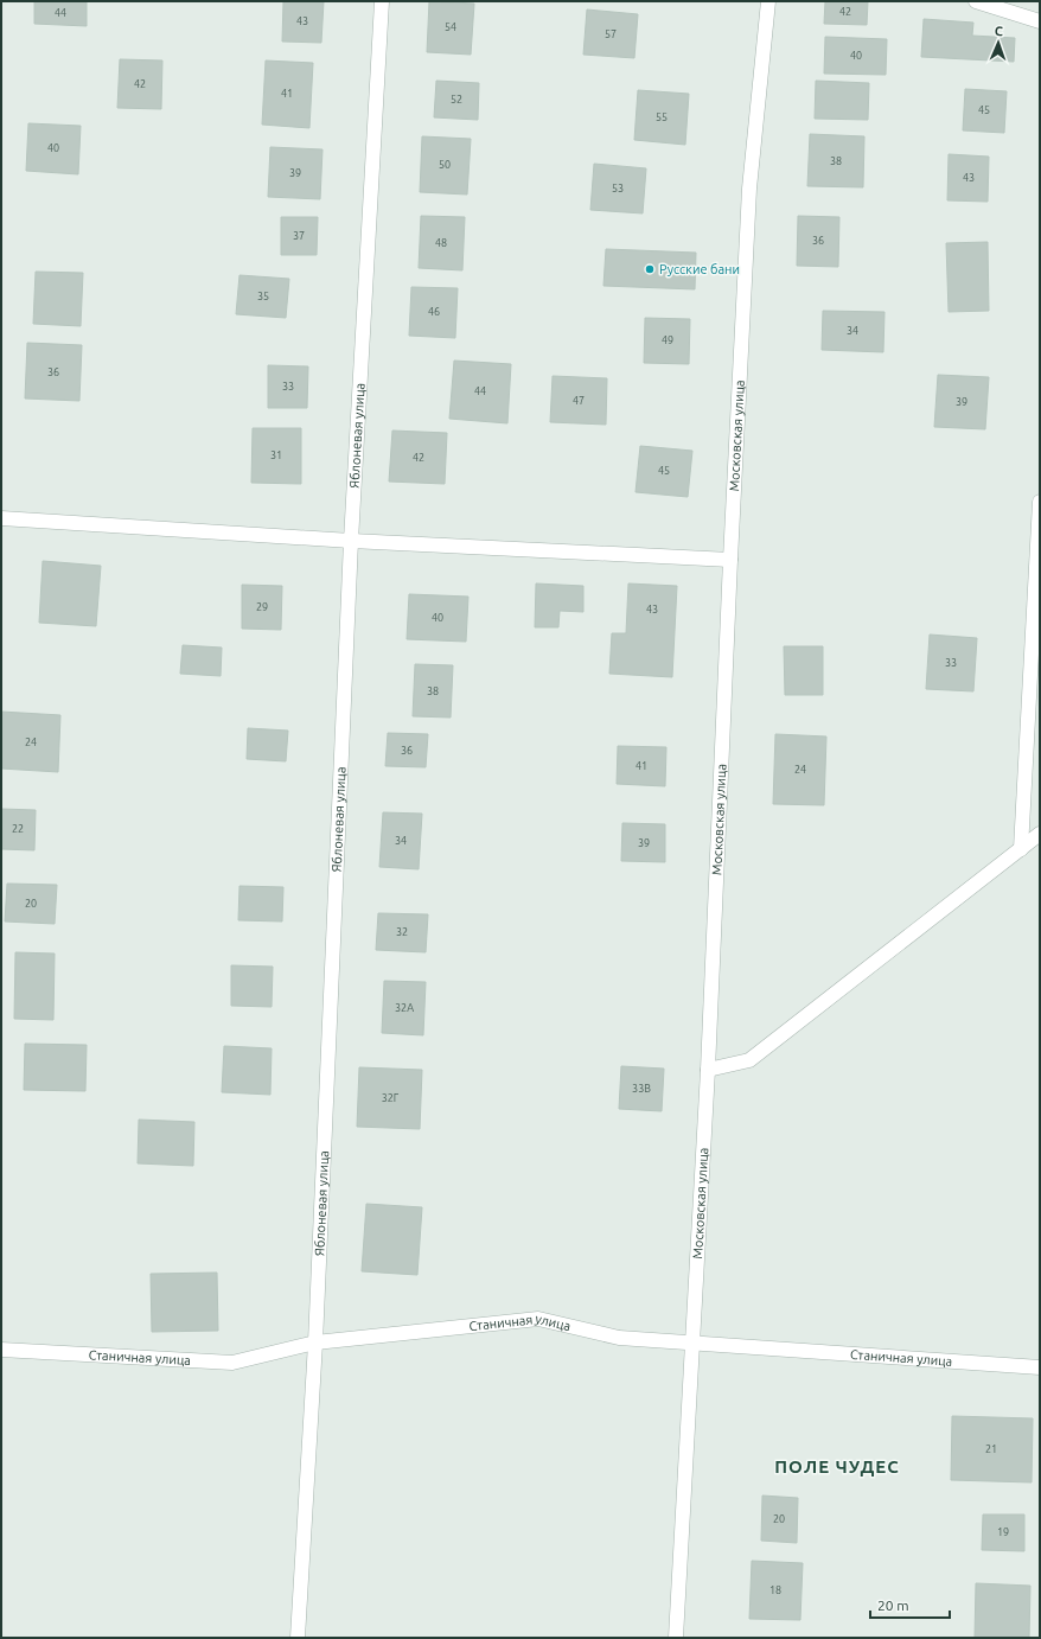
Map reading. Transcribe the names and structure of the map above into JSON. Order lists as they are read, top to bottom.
{
  "streets": {
    "street": ["Яблоневая улица", "Московская улица", "Станичная улица"]
  },
  "crossings": [
    ["Яблоневая улица", "Станичная улица"],
    ["Московская улица", "Станичная улица"]
  ],
  "districts": ["ПОЛЕ ЧУДЕС"],
  "places": ["Русские бани"],
  "house_numbers": [
    "42",
    "44",
    "43",
    "54",
    "57",
    "40",
    "42",
    "41",
    "52",
    "45",
    "55",
    "40",
    "38",
    "50",
    "39",
    "43",
    "53",
    "37",
    "36",
    "48",
    "35",
    "46",
    "34",
    "49",
    "36",
    "33",
    "44",
    "47",
    "39",
    "31",
    "42",
    "45",
    "29",
    "43",
    "40",
    "33",
    "38",
    "24",
    "36",
    "41",
    "24",
    "22",
    "34",
    "39",
    "20",
    "32",
    "32А",
    "33В",
    "32Г",
    "21",
    "20",
    "19",
    "18"
  ],
  "scale_bar": "20 m",
  "north": "top"
}
